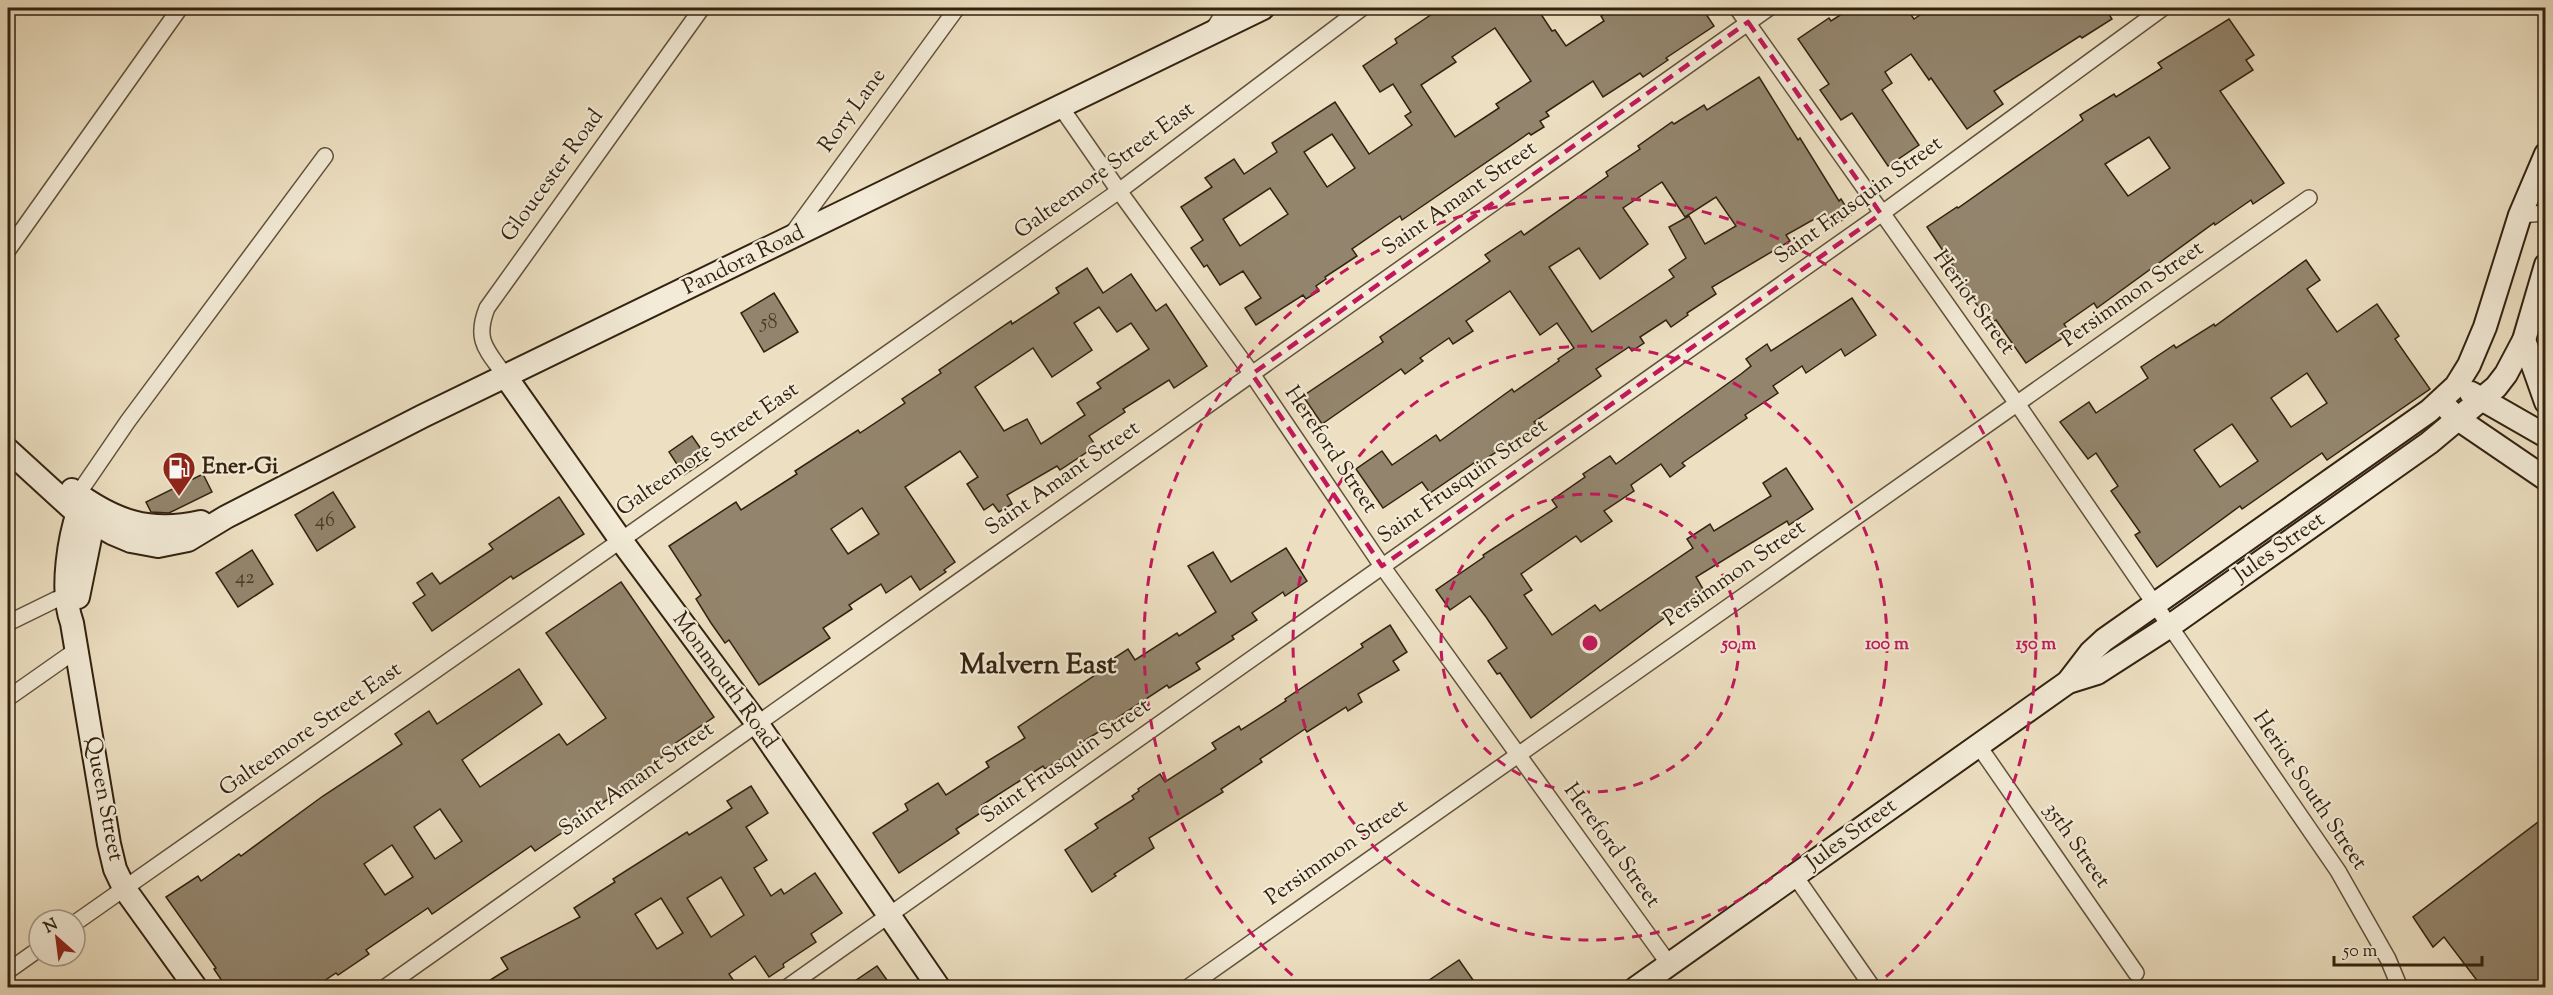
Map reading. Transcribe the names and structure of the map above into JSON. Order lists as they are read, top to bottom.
{
  "streets": {
    "street": [
      "Rory Lane",
      "Galteemore Street East",
      "Gloucester Road",
      "Saint Amant Street",
      "Saint Frusquin Street",
      "Pandora Road",
      "Persimmon Street",
      "Heriot Street",
      "Hereford Street",
      "Jules Street",
      "Monmouth Road",
      "Heriot South Street",
      "Queen Street",
      "35th Street"
    ]
  },
  "crossings": [
    ["Rory Lane", "Pandora Road"],
    ["Galteemore Street East", "Hereford Street"],
    ["Galteemore Street East", "Monmouth Road"],
    ["Galteemore Street East", "Queen Street"],
    ["Gloucester Road", "Pandora Road"],
    ["Gloucester Road", "Monmouth Road"],
    ["Saint Amant Street", "Heriot Street"],
    ["Saint Amant Street", "Hereford Street"],
    ["Saint Amant Street", "Monmouth Road"],
    ["Saint Frusquin Street", "Heriot Street"],
    ["Saint Frusquin Street", "Hereford Street"],
    ["Saint Frusquin Street", "Monmouth Road"],
    ["Pandora Road", "Hereford Street"],
    ["Pandora Road", "Monmouth Road"],
    ["Pandora Road", "Queen Street"],
    ["Persimmon Street", "Heriot Street"],
    ["Persimmon Street", "Hereford Street"],
    ["Heriot Street", "Jules Street"],
    ["Heriot Street", "Heriot South Street"],
    ["Hereford Street", "Jules Street"],
    ["Jules Street", "Heriot South Street"],
    ["Jules Street", "35th Street"]
  ],
  "districts": ["Malvern East"],
  "places": {
    "fuel station": ["Ener-Gi"]
  },
  "house_numbers": ["58", "46", "42"],
  "scale_bar": "50 m",
  "north": "top left",
  "rings": ["50 m", "100 m", "150 m"]
}
